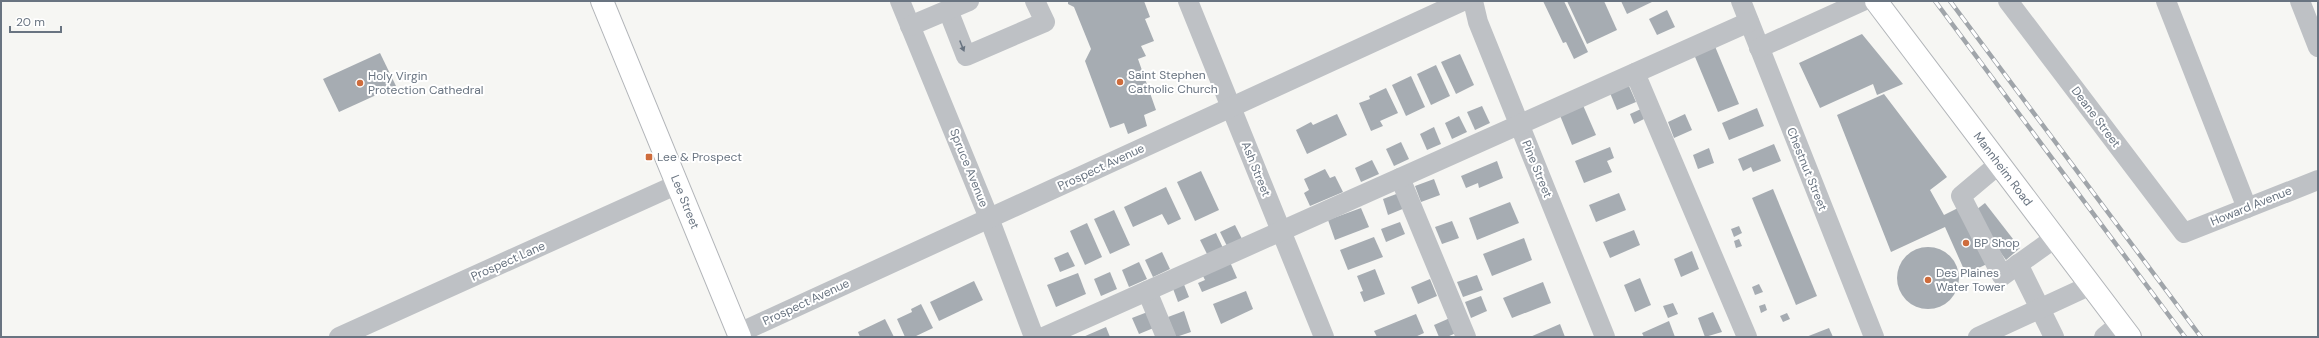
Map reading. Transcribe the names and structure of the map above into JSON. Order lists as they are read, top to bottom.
{
  "streets": {
    "main road": ["Mannheim Road", "Lee Street"],
    "street": [
      "Deane Street",
      "Prospect Avenue",
      "Spruce Avenue",
      "Ash Street",
      "Pine Street",
      "Chestnut Street",
      "Howard Avenue",
      "Prospect Lane"
    ]
  },
  "crossings": [
    ["Deane Street", "Howard Avenue"],
    ["Prospect Avenue", "Spruce Avenue"],
    ["Prospect Avenue", "Ash Street"],
    ["Prospect Avenue", "Lee Street"],
    ["Lee Street", "Prospect Lane"]
  ],
  "places": {
    "other": [
      "Saint Stephen Catholic Church",
      "Holy Virgin Protection Cathedral",
      "BP Shop",
      "Des Plaines Water Tower"
    ],
    "transit": ["Lee & Prospect"]
  },
  "scale_bar": "20 m"
}
